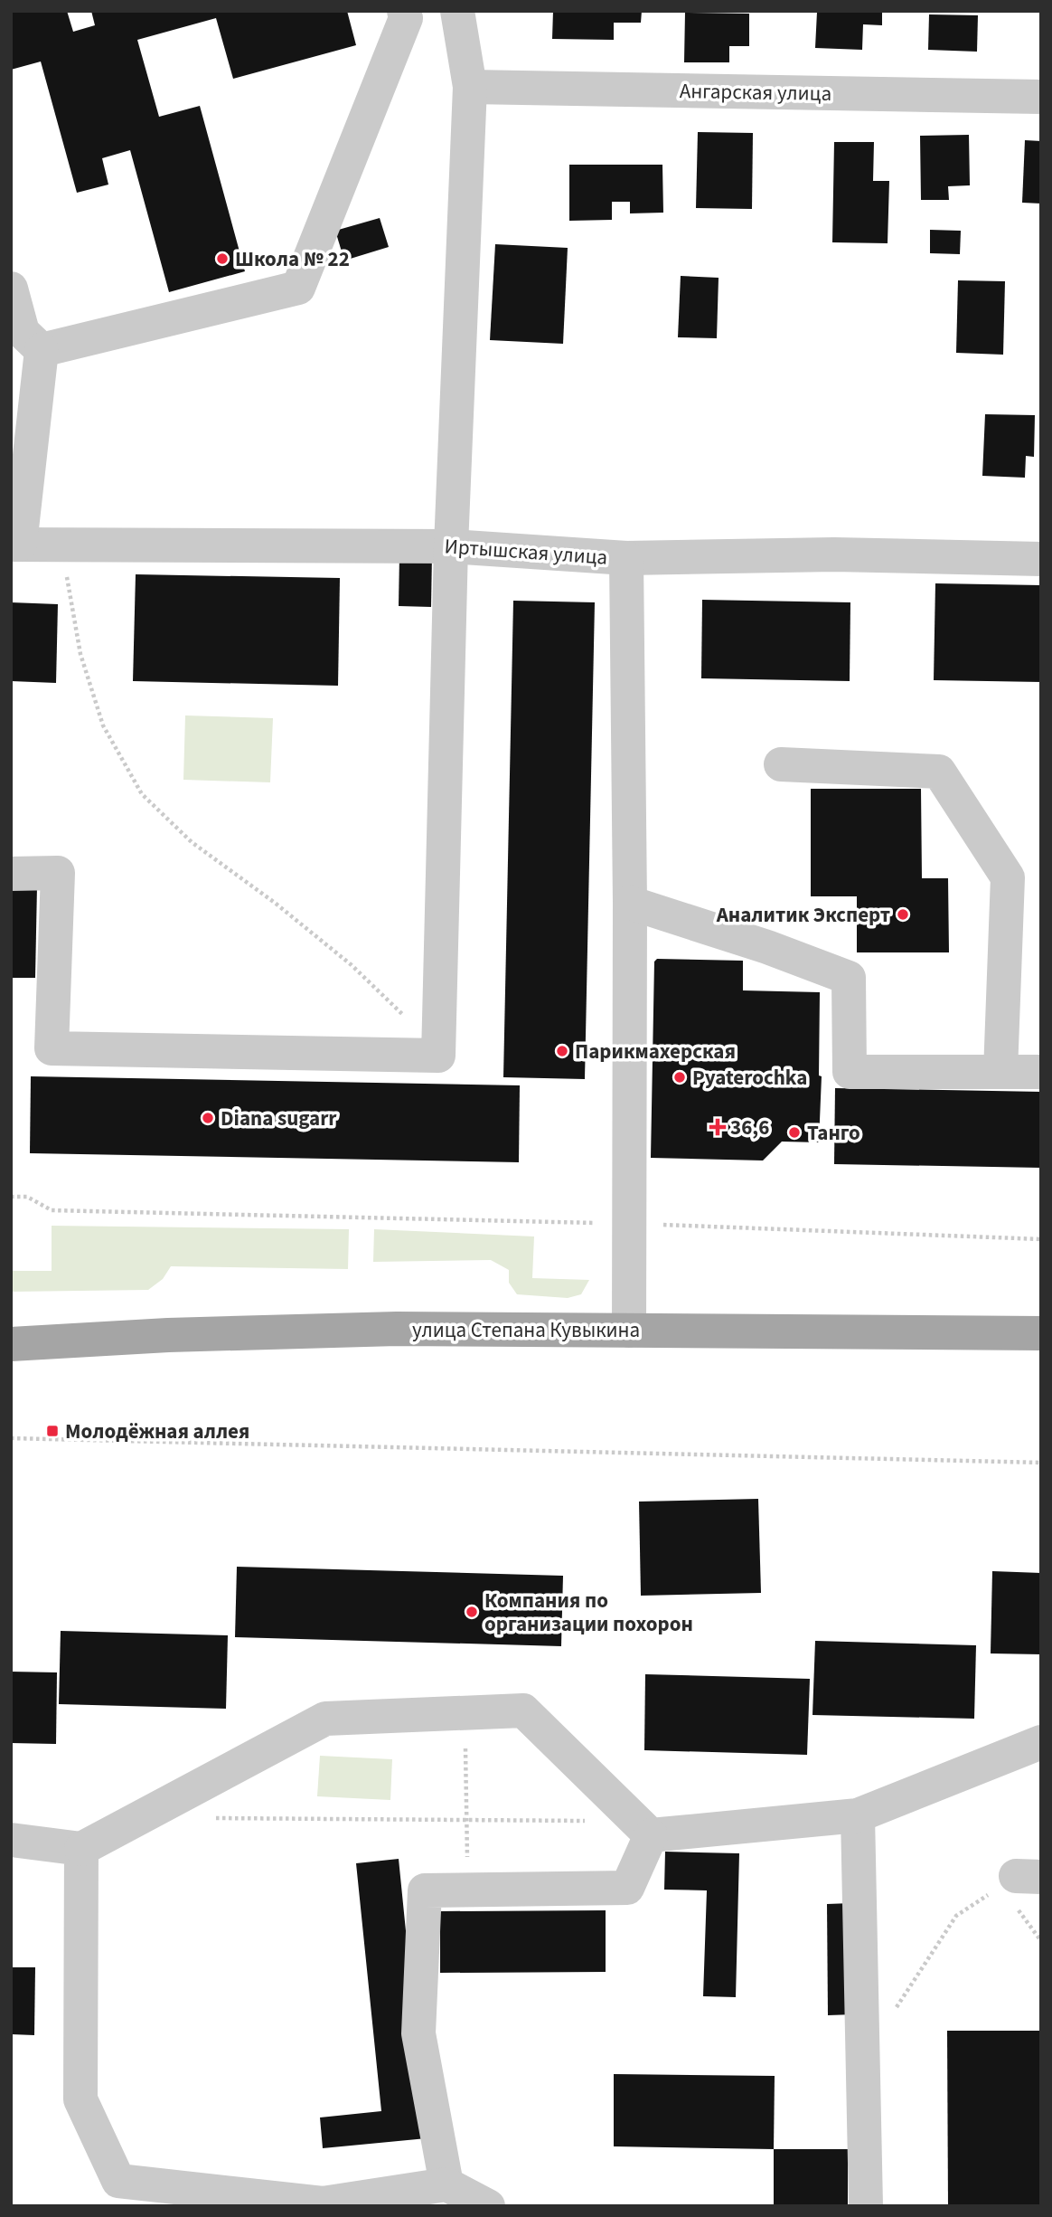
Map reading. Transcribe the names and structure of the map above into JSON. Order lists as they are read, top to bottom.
{
  "streets": {
    "main road": ["улица Степана Кувыкина"],
    "street": ["Ангарская улица", "Иртышская улица"]
  },
  "places": {
    "other": [
      "Школа № 22",
      "Аналитик Эксперт",
      "Парикмахерская",
      "Pyaterochka",
      "Diana sugarr",
      "Танго",
      "Компания по организации похорон"
    ],
    "health": ["36,6"],
    "transit": ["Молодёжная аллея"]
  }
}
